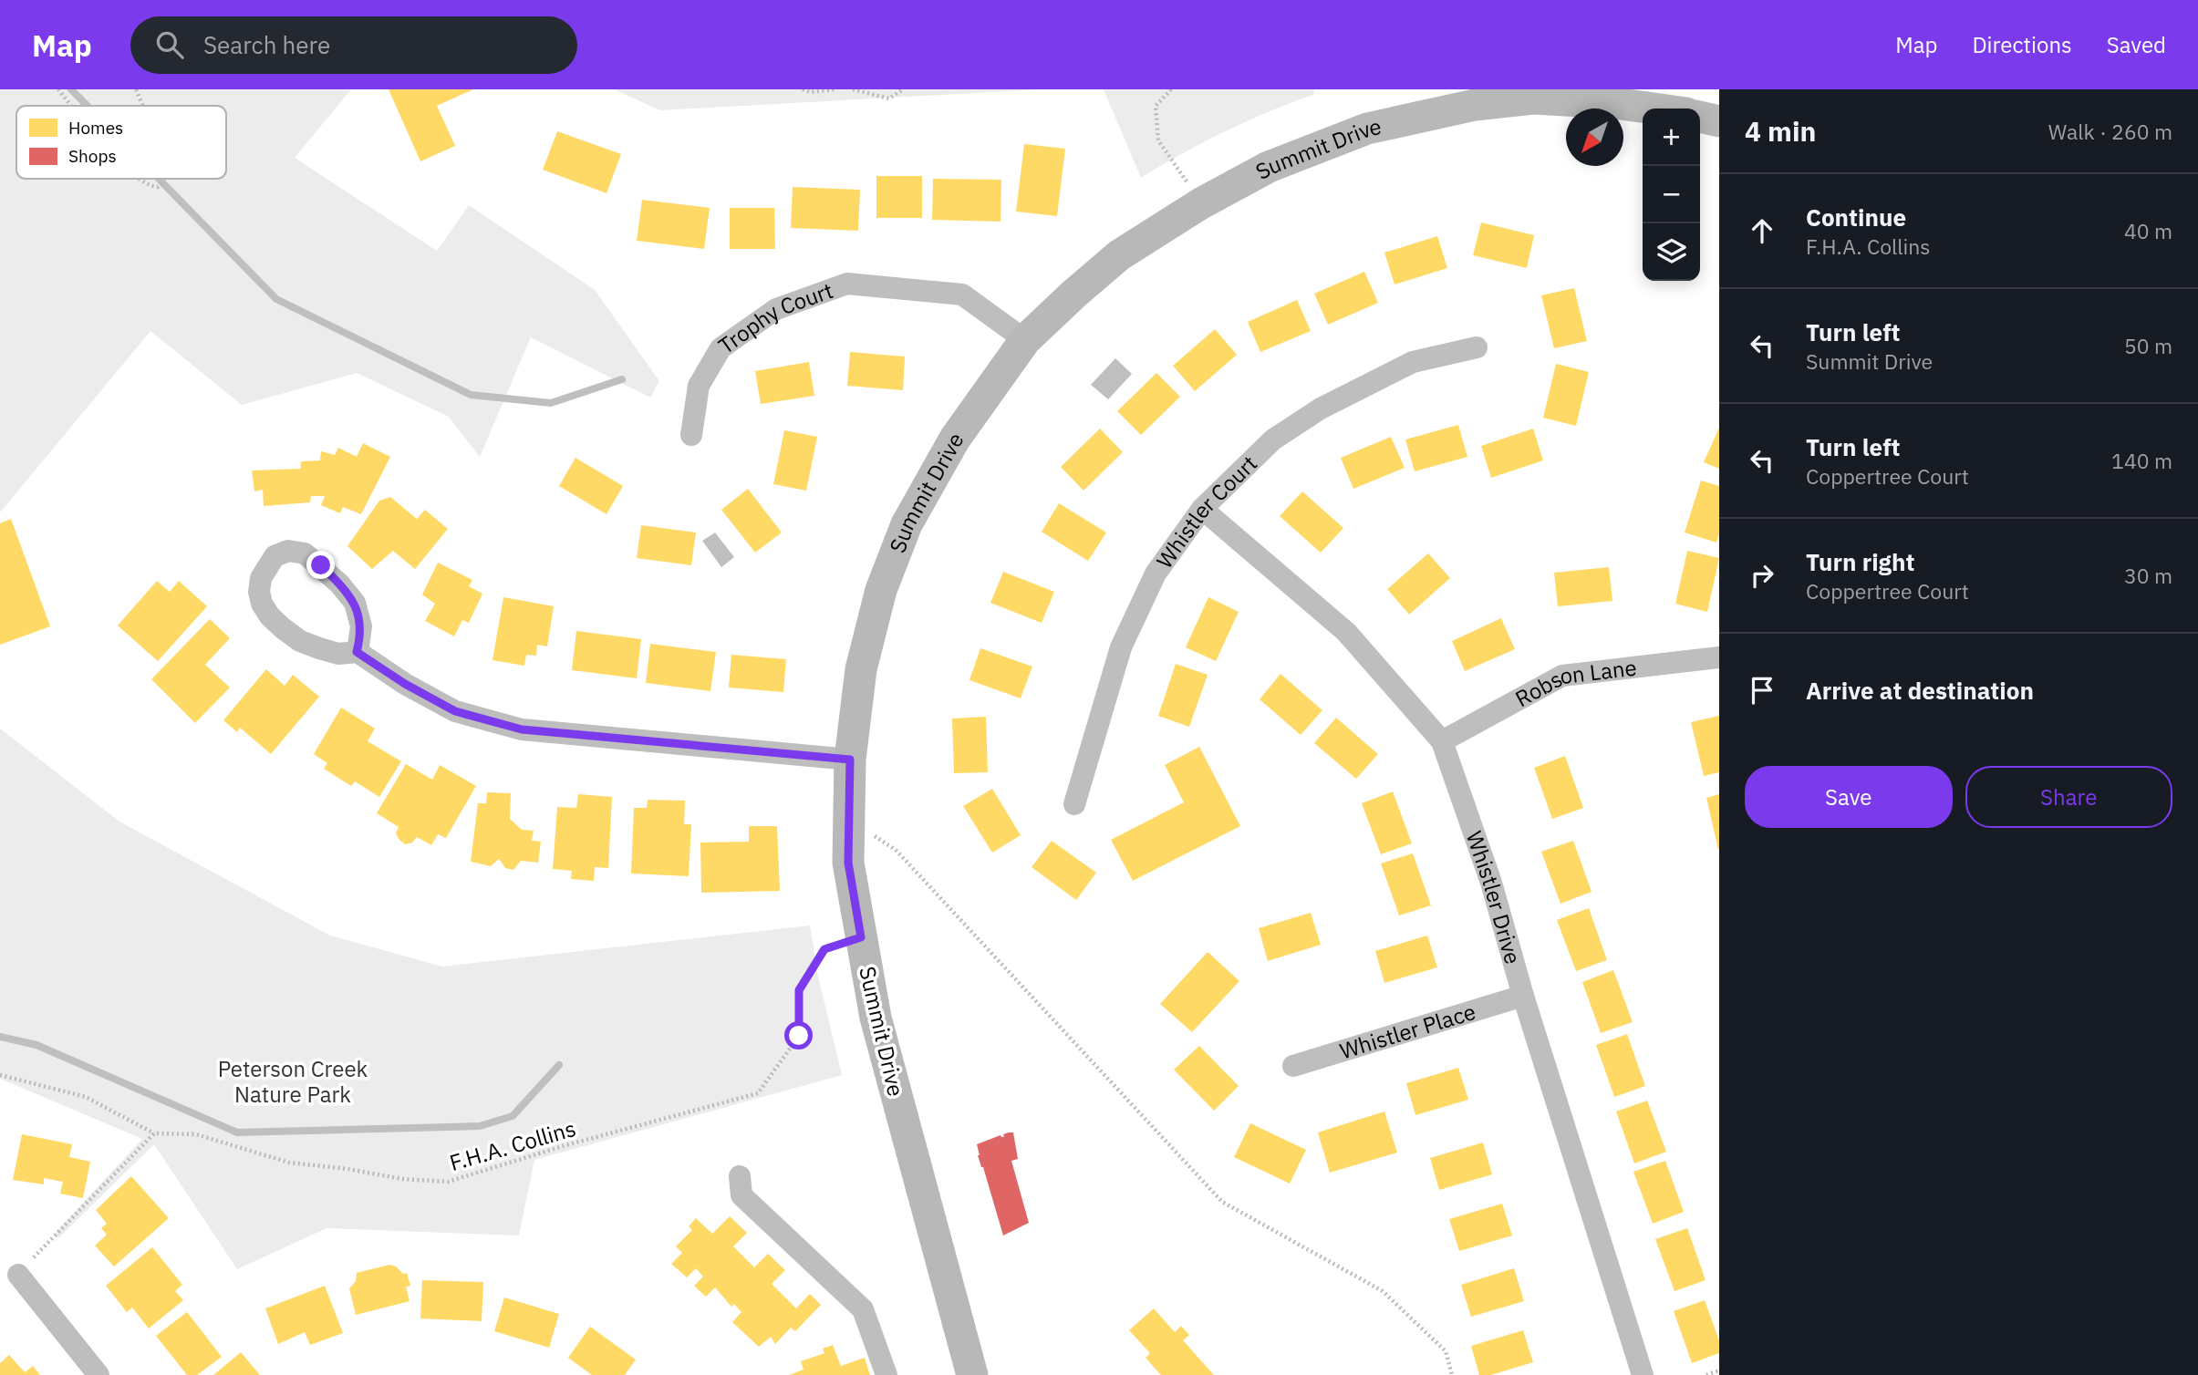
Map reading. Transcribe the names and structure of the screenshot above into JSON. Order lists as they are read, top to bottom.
{
  "streets": {
    "main road": ["Summit Drive"],
    "street": [
      "Trophy Court",
      "Whistler Court",
      "Robson Lane",
      "Whistler Drive",
      "Whistler Place"
    ],
    "path": ["F.H.A. Collins"]
  },
  "crossings": [
    ["Summit Drive", "Trophy Court"],
    ["Summit Drive", "F.H.A. Collins"],
    ["Whistler Court", "Whistler Drive"],
    ["Robson Lane", "Whistler Drive"],
    ["Whistler Drive", "Whistler Place"]
  ],
  "parks": ["Peterson Creek Nature Park"],
  "legend": ["Homes", "Shops"],
  "north": "bottom left",
  "page": {
    "header": "Map",
    "search": "Search here",
    "nav": ["Map", "Directions", "Saved"],
    "heading": ["4 min", "Walk · 260 m"],
    "map_buttons": ["+", "−"],
    "list": [
      ["Continue", "F.H.A. Collins", "40 m"],
      ["Turn left", "Summit Drive", "50 m"],
      ["Turn left", "Coppertree Court", "140 m"],
      ["Turn right", "Coppertree Court", "30 m"],
      "Arrive at destination"
    ],
    "buttons": ["Save", "Share"]
  }
}
